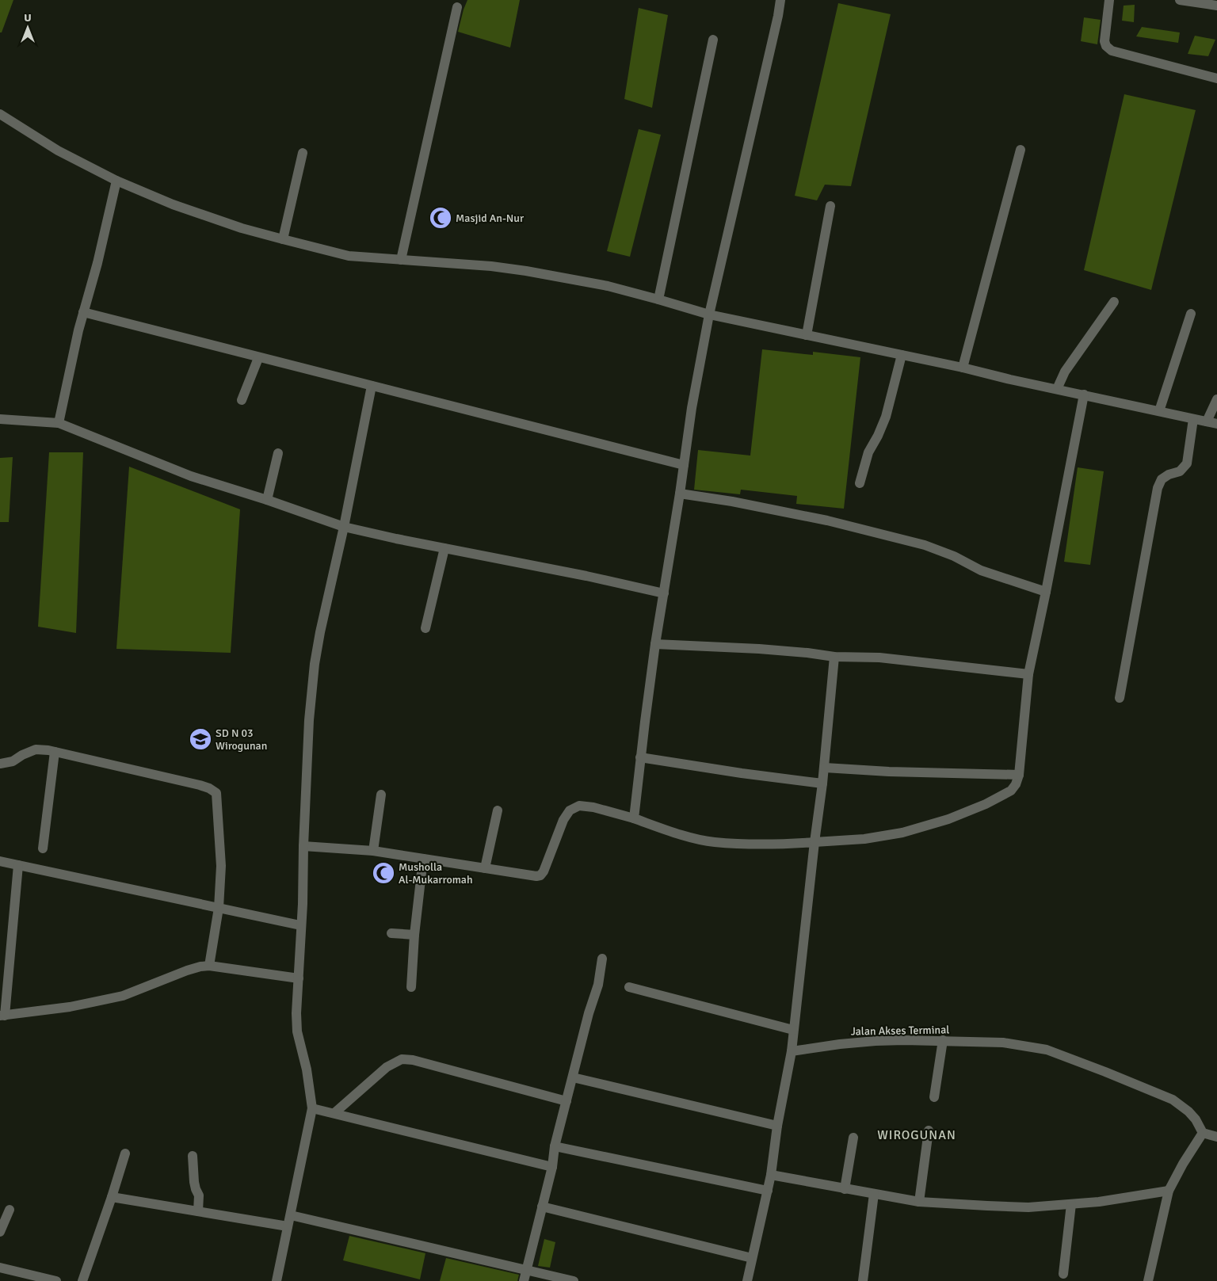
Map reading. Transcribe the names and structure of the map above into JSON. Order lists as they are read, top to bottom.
{
  "streets": {
    "street": ["Jalan Akses Terminal"]
  },
  "districts": ["WIROGUNAN"],
  "places": {
    "mosque": ["Masjid An-Nur", "Musholla Al-Mukarromah"],
    "school or university": ["SD N 03 Wirogunan"]
  },
  "north": "top"
}
